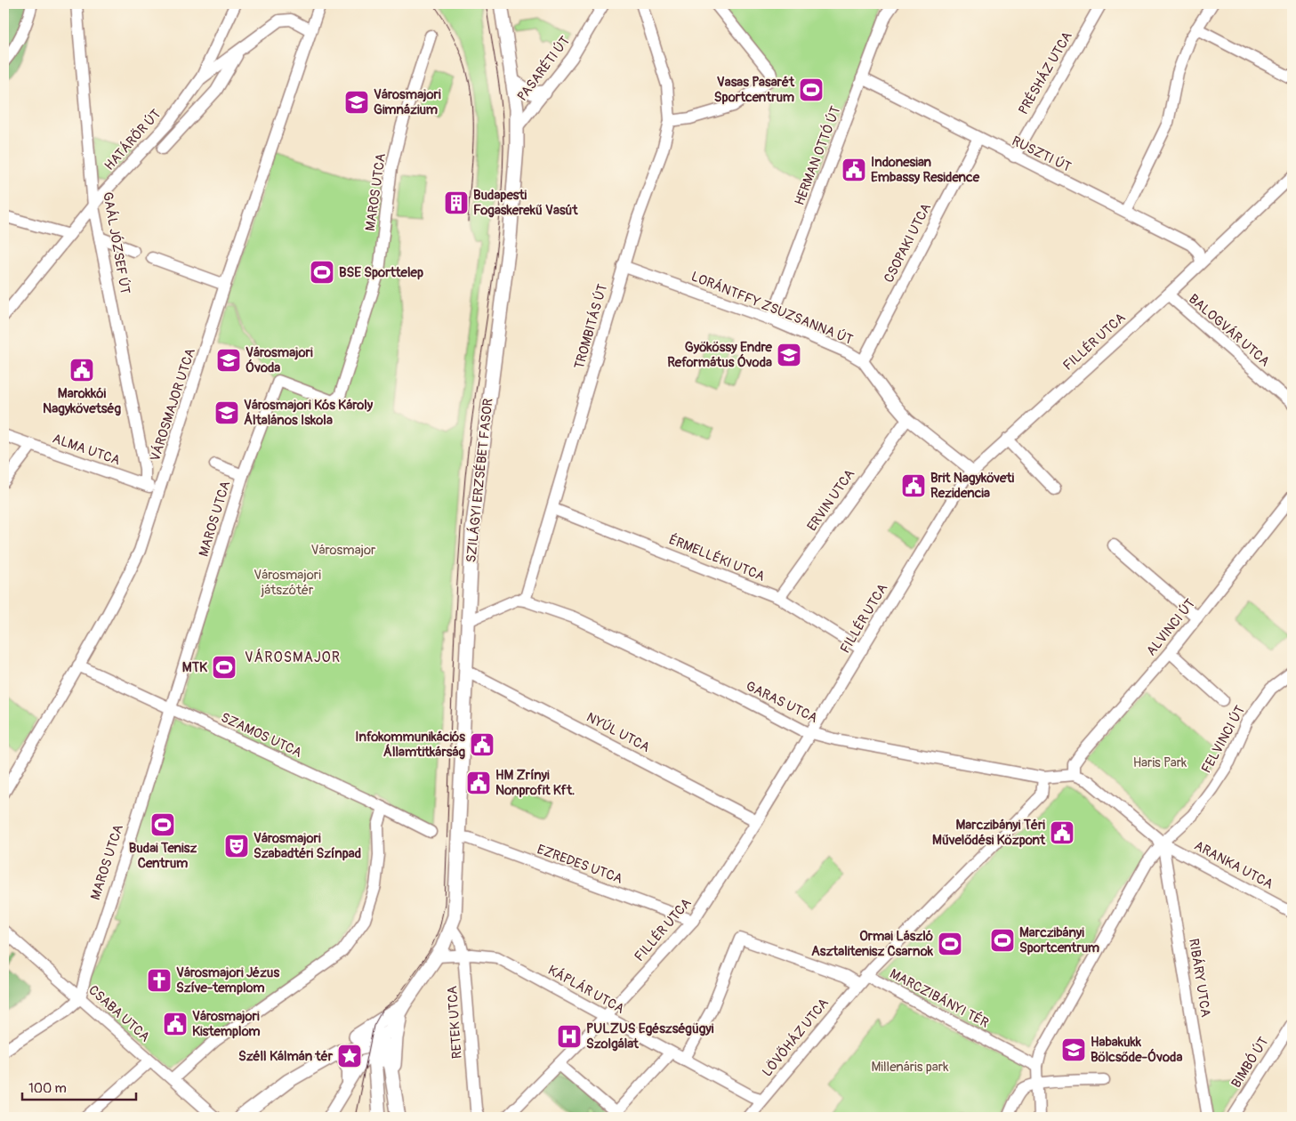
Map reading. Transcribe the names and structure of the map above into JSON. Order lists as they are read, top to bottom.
{
  "streets": {
    "main road": ["SZILÁGYI ERZSÉBET FASOR"],
    "street": [
      "PASARÉTI ÚT",
      "PRÉSHÁZ UTCA",
      "HATÁRŐR ÚT",
      "RUSZTI ÚT",
      "HERMAN OTTÓ ÚT",
      "MAROS UTCA",
      "GAÁL JÓZSEF ÚT",
      "CSOPAKI UTCA",
      "LORÁNTFFY ZSUZSANNA ÚT",
      "TROMBITÁS ÚT",
      "BALOGVÁR UTCA",
      "FILLÉR UTCA",
      "VÁROSMAJOR UTCA",
      "ALMA UTCA",
      "ERVIN UTCA",
      "ÉRMELLÉKI UTCA",
      "ALVINCI ÚT",
      "GARAS UTCA",
      "NYÚL UTCA",
      "SZAMOS UTCA",
      "FELVINCI ÚT",
      "EZREDES UTCA",
      "ARANKA UTCA",
      "RIBÁRY UTCA",
      "KÁPLÁR UTCA",
      "MARCZIBÁNYI TÉR",
      "CSABA UTCA",
      "RETEK UTCA",
      "LÖVŐHÁZ UTCA",
      "BIMBÓ ÚT"
    ]
  },
  "crossings": [
    ["PASARÉTI ÚT", "SZILÁGYI ERZSÉBET FASOR"],
    ["PRÉSHÁZ UTCA", "RUSZTI ÚT"],
    ["HATÁRŐR ÚT", "GAÁL JÓZSEF ÚT"],
    ["HATÁRŐR ÚT", "VÁROSMAJOR UTCA"],
    ["RUSZTI ÚT", "HERMAN OTTÓ ÚT"],
    ["RUSZTI ÚT", "CSOPAKI UTCA"],
    ["RUSZTI ÚT", "FILLÉR UTCA"],
    ["HERMAN OTTÓ ÚT", "LORÁNTFFY ZSUZSANNA ÚT"],
    ["MAROS UTCA", "SZAMOS UTCA"],
    ["MAROS UTCA", "CSABA UTCA"],
    ["GAÁL JÓZSEF ÚT", "ALMA UTCA"],
    ["CSOPAKI UTCA", "LORÁNTFFY ZSUZSANNA ÚT"],
    ["LORÁNTFFY ZSUZSANNA ÚT", "TROMBITÁS ÚT"],
    ["LORÁNTFFY ZSUZSANNA ÚT", "FILLÉR UTCA"],
    ["LORÁNTFFY ZSUZSANNA ÚT", "ERVIN UTCA"],
    ["TROMBITÁS ÚT", "ÉRMELLÉKI UTCA"],
    ["TROMBITÁS ÚT", "GARAS UTCA"],
    ["BALOGVÁR UTCA", "FILLÉR UTCA"],
    ["FILLÉR UTCA", "ÉRMELLÉKI UTCA"],
    ["FILLÉR UTCA", "GARAS UTCA"],
    ["FILLÉR UTCA", "NYÚL UTCA"],
    ["FILLÉR UTCA", "EZREDES UTCA"],
    ["FILLÉR UTCA", "KÁPLÁR UTCA"],
    ["VÁROSMAJOR UTCA", "ALMA UTCA"],
    ["VÁROSMAJOR UTCA", "SZAMOS UTCA"],
    ["SZILÁGYI ERZSÉBET FASOR", "NYÚL UTCA"],
    ["SZILÁGYI ERZSÉBET FASOR", "EZREDES UTCA"],
    ["SZILÁGYI ERZSÉBET FASOR", "KÁPLÁR UTCA"],
    ["SZILÁGYI ERZSÉBET FASOR", "RETEK UTCA"],
    ["ERVIN UTCA", "ÉRMELLÉKI UTCA"],
    ["GARAS UTCA", "MARCZIBÁNYI TÉR"],
    ["FELVINCI ÚT", "ARANKA UTCA"],
    ["FELVINCI ÚT", "RIBÁRY UTCA"],
    ["ARANKA UTCA", "RIBÁRY UTCA"],
    ["KÁPLÁR UTCA", "RETEK UTCA"],
    ["KÁPLÁR UTCA", "LÖVŐHÁZ UTCA"],
    ["MARCZIBÁNYI TÉR", "LÖVŐHÁZ UTCA"]
  ],
  "districts": ["VÁROSMAJOR"],
  "parks": [
    "Városmajor",
    "Városmajori játszótér",
    "Haris Park",
    "Millenáris park"
  ],
  "places": {
    "sports": [
      "Vasas Pasarét Sportcentrum",
      "BSE Sporttelep",
      "MTK",
      "Budai Tenisz Centrum",
      "Marczibányi Sportcentrum",
      "Ormai László Asztalitenisz Csarnok"
    ],
    "school or university": [
      "Városmajori Gimnázium",
      "Gyökössy Endre Református Óvoda",
      "Városmajori Óvoda",
      "Városmajori Kós Károly Általános Iskola",
      "Habakukk Bölcsőde-Óvoda"
    ],
    "public building": [
      "Indonesian Embassy Residence",
      "Marokkói Nagykövetség",
      "Brit Nagyköveti Rezidencia",
      "Infokommunikációs Államtitkárság",
      "HM Zrínyi Nonprofit Kft.",
      "Marczibányi Téri Művelődési Központ",
      "Városmajori Kistemplom"
    ],
    "building": ["Budapesti Fogaskerekű Vasút"],
    "theatre": ["Városmajori Szabadtéri Színpad"],
    "church": ["Városmajori Jézus Szíve-templom"],
    "hospital": ["PULZUS Egészségügyi Szolgálat"],
    "place": ["Széll Kálmán tér"]
  },
  "scale_bar": "100 m"
}
